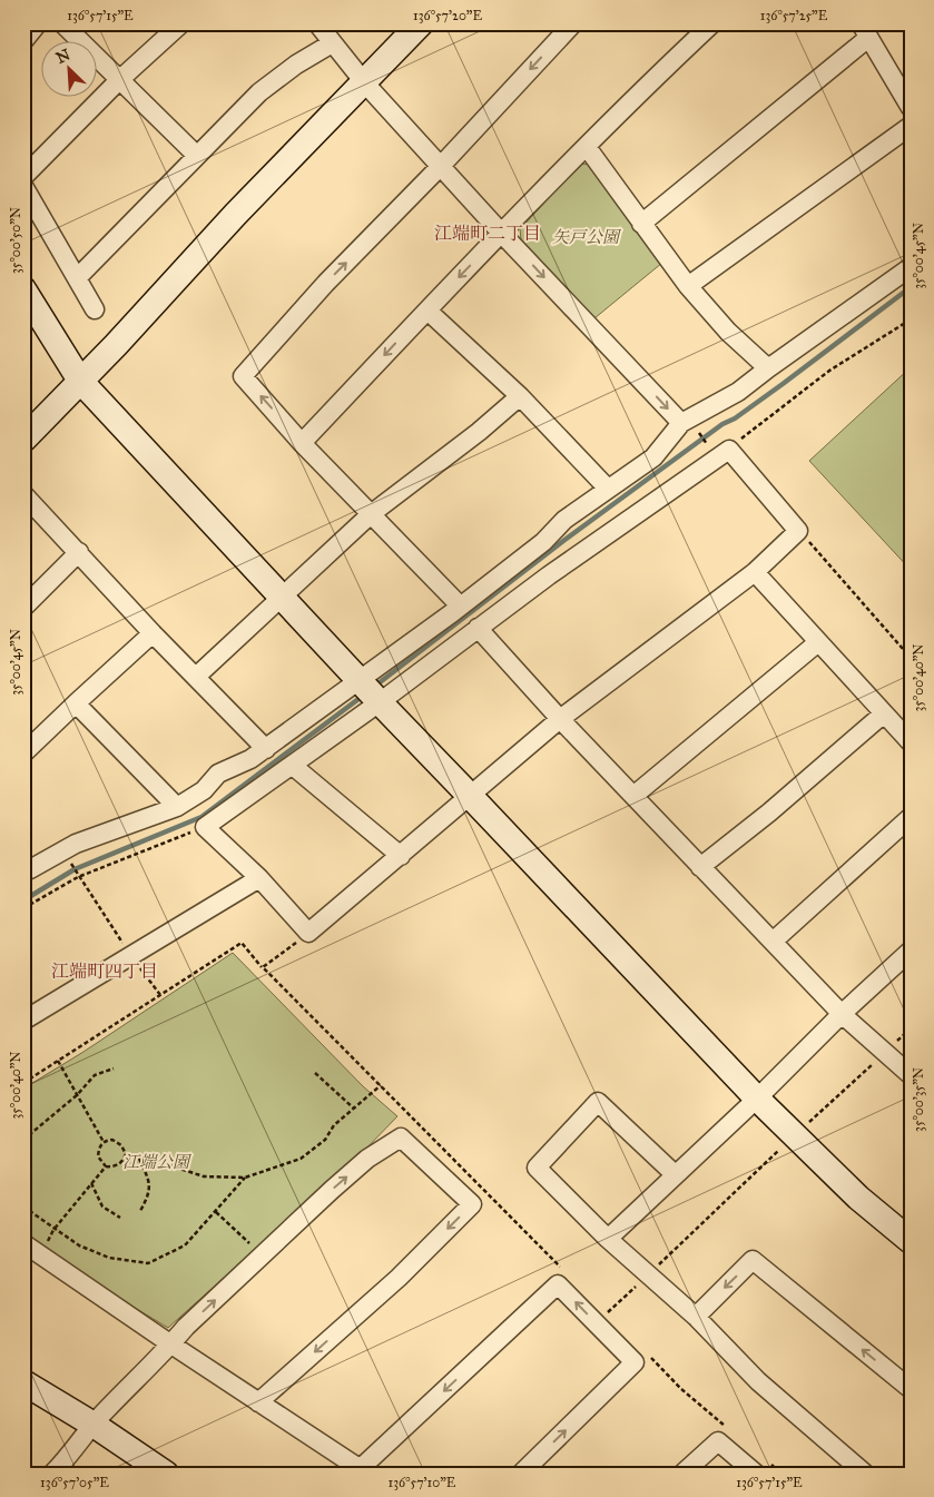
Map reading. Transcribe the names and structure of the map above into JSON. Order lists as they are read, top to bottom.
{
  "districts": ["江端町二丁目", "江端町四丁目"],
  "parks": ["矢戸公園", "江端公園"],
  "north": "top left",
  "coordinates": [
    "136°57'15\"E",
    "136°57'20\"E",
    "136°57'25\"E",
    "35°00'50\"N",
    "35°00'45\"N",
    "35°00'40\"N",
    "35°00'35\"N",
    "136°57'05\"E",
    "136°57'10\"E"
  ]
}
